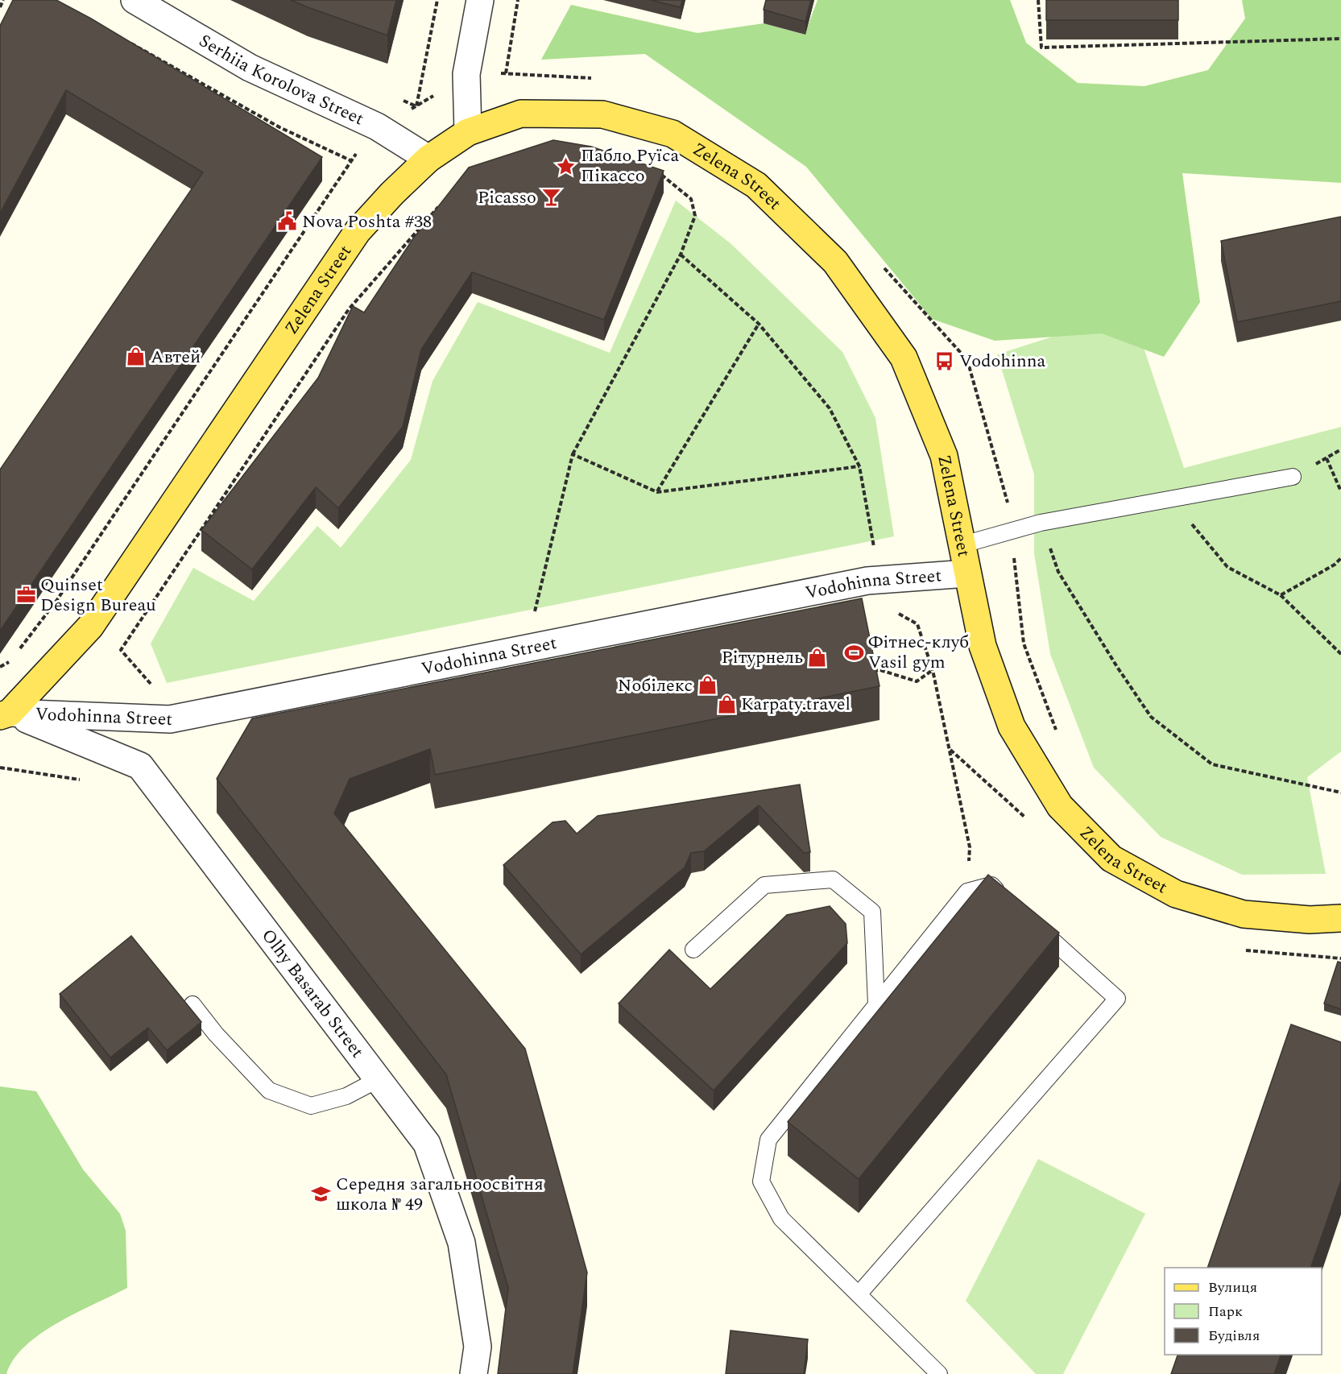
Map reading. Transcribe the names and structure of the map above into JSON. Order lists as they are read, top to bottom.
{
  "streets": {
    "main road": ["Zelena Street"],
    "street": ["Serhiia Korolova Street", "Vodohinna Street", "Olhy Basarab Street"]
  },
  "crossings": [
    ["Serhiia Korolova Street", "Zelena Street"],
    ["Zelena Street", "Vodohinna Street"],
    ["Zelena Street", "Olhy Basarab Street"],
    ["Vodohinna Street", "Olhy Basarab Street"]
  ],
  "places": {
    "place": ["Пабло Руїса Пікассо"],
    "bar": ["Picasso"],
    "public building": ["Nova Poshta #38"],
    "shop": [
      "Автей",
      "Рітурнель",
      "Nобілекс",
      "Karpaty.travel"
    ],
    "bus stop": ["Vodohinna"],
    "office": ["Quinset Design Bureau"],
    "sports": ["Фітнес-клуб Vasil gym"],
    "school or university": ["Середня загальноосвітня школа № 49"]
  },
  "legend": ["Вулиця", "Парк", "Будівля"]
}
